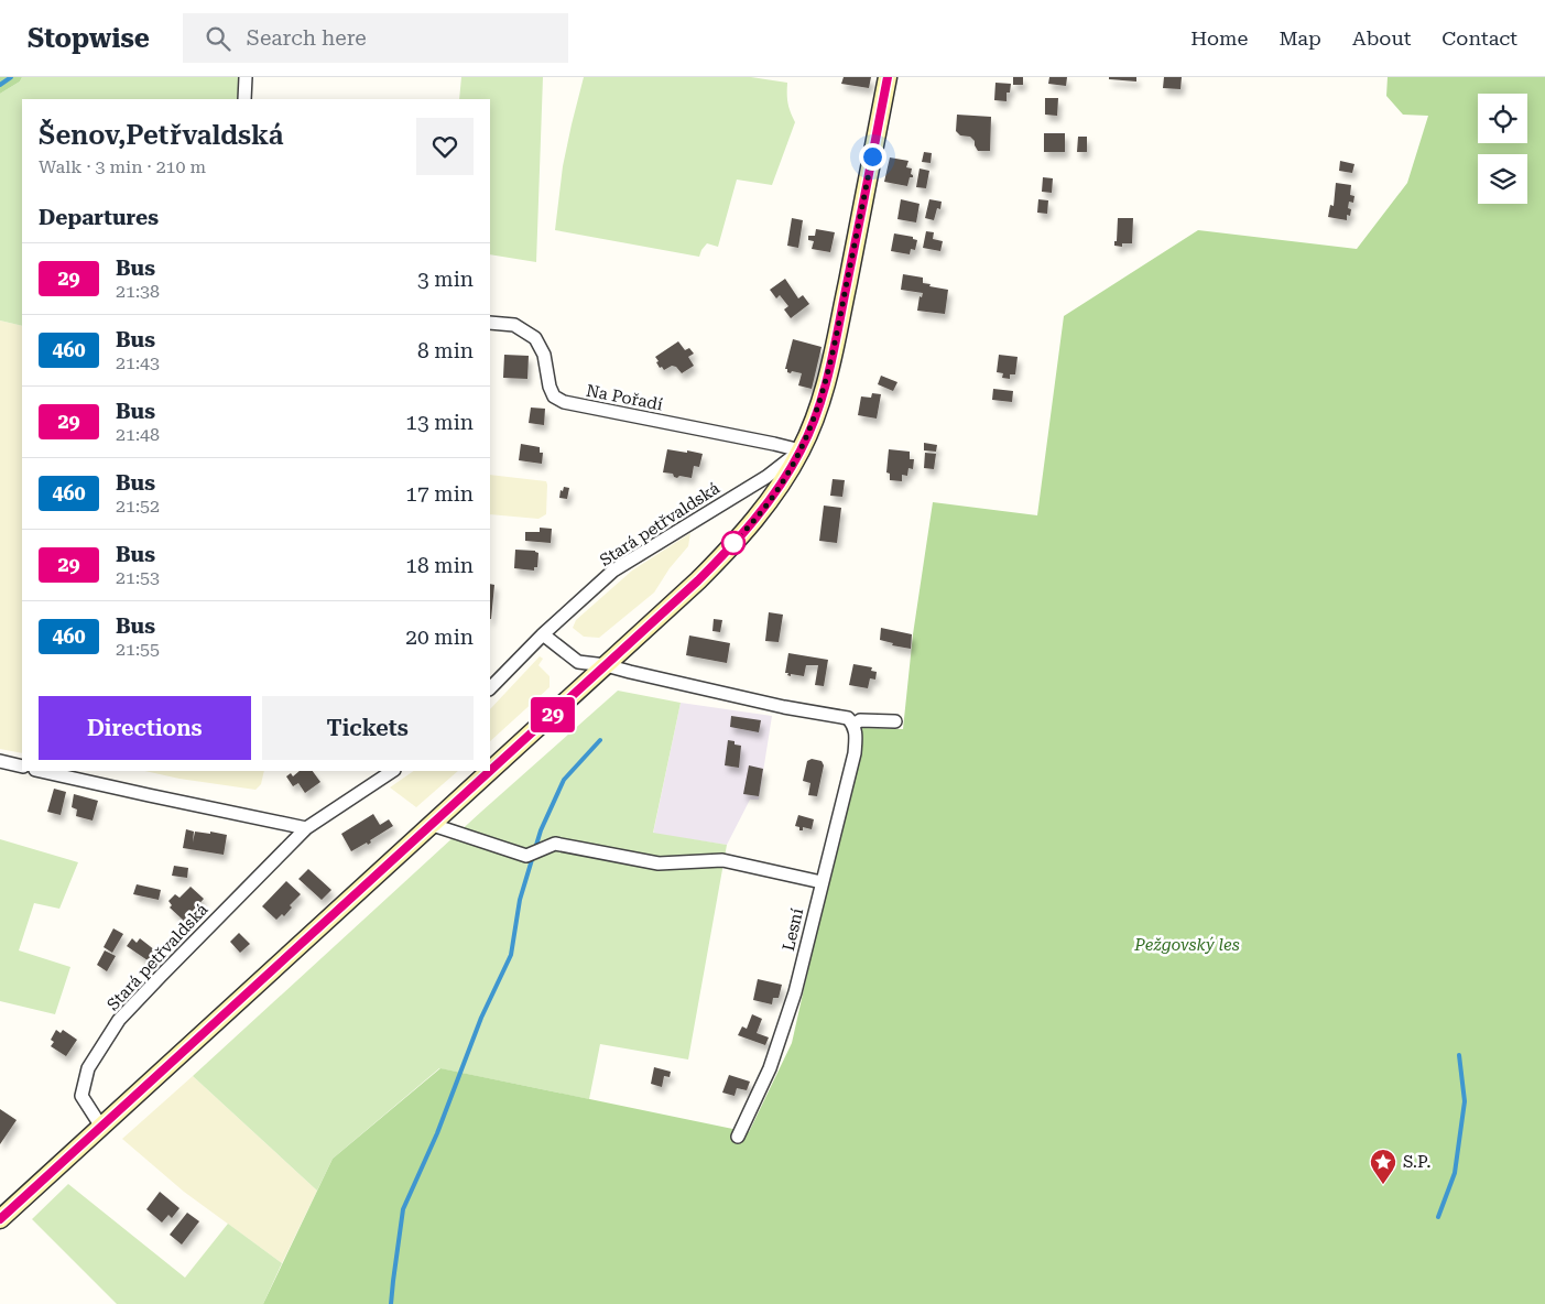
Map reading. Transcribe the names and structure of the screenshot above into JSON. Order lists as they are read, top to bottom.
{
  "streets": {
    "street": ["Na Pořadí", "Stará petřvaldská", "Lesní"]
  },
  "crossings": [
    ["Na Pořadí", "Stará petřvaldská"]
  ],
  "parks": ["Pežgovský les"],
  "places": {
    "place": ["S.P."]
  },
  "lines": ["bus line 29"],
  "page": {
    "header": "Stopwise",
    "search": "Search here",
    "nav": [
      "Home",
      "Map",
      "About",
      "Contact"
    ],
    "on_map": "29",
    "heading": [
      ["Šenov,Petřvaldská", "Walk · 3 min · 210 m"],
      "Departures"
    ],
    "list": [
      {
        "mark": "29",
        "name": "Bus",
        "note": "21:38",
        "value": "3 min"
      },
      {
        "mark": "460",
        "name": "Bus",
        "note": "21:43",
        "value": "8 min"
      },
      {
        "mark": "29",
        "name": "Bus",
        "note": "21:48",
        "value": "13 min"
      },
      {
        "mark": "460",
        "name": "Bus",
        "note": "21:52",
        "value": "17 min"
      },
      {
        "mark": "29",
        "name": "Bus",
        "note": "21:53",
        "value": "18 min"
      },
      {
        "mark": "460",
        "name": "Bus",
        "note": "21:55",
        "value": "20 min"
      }
    ],
    "buttons": ["Directions", "Tickets"]
  }
}
